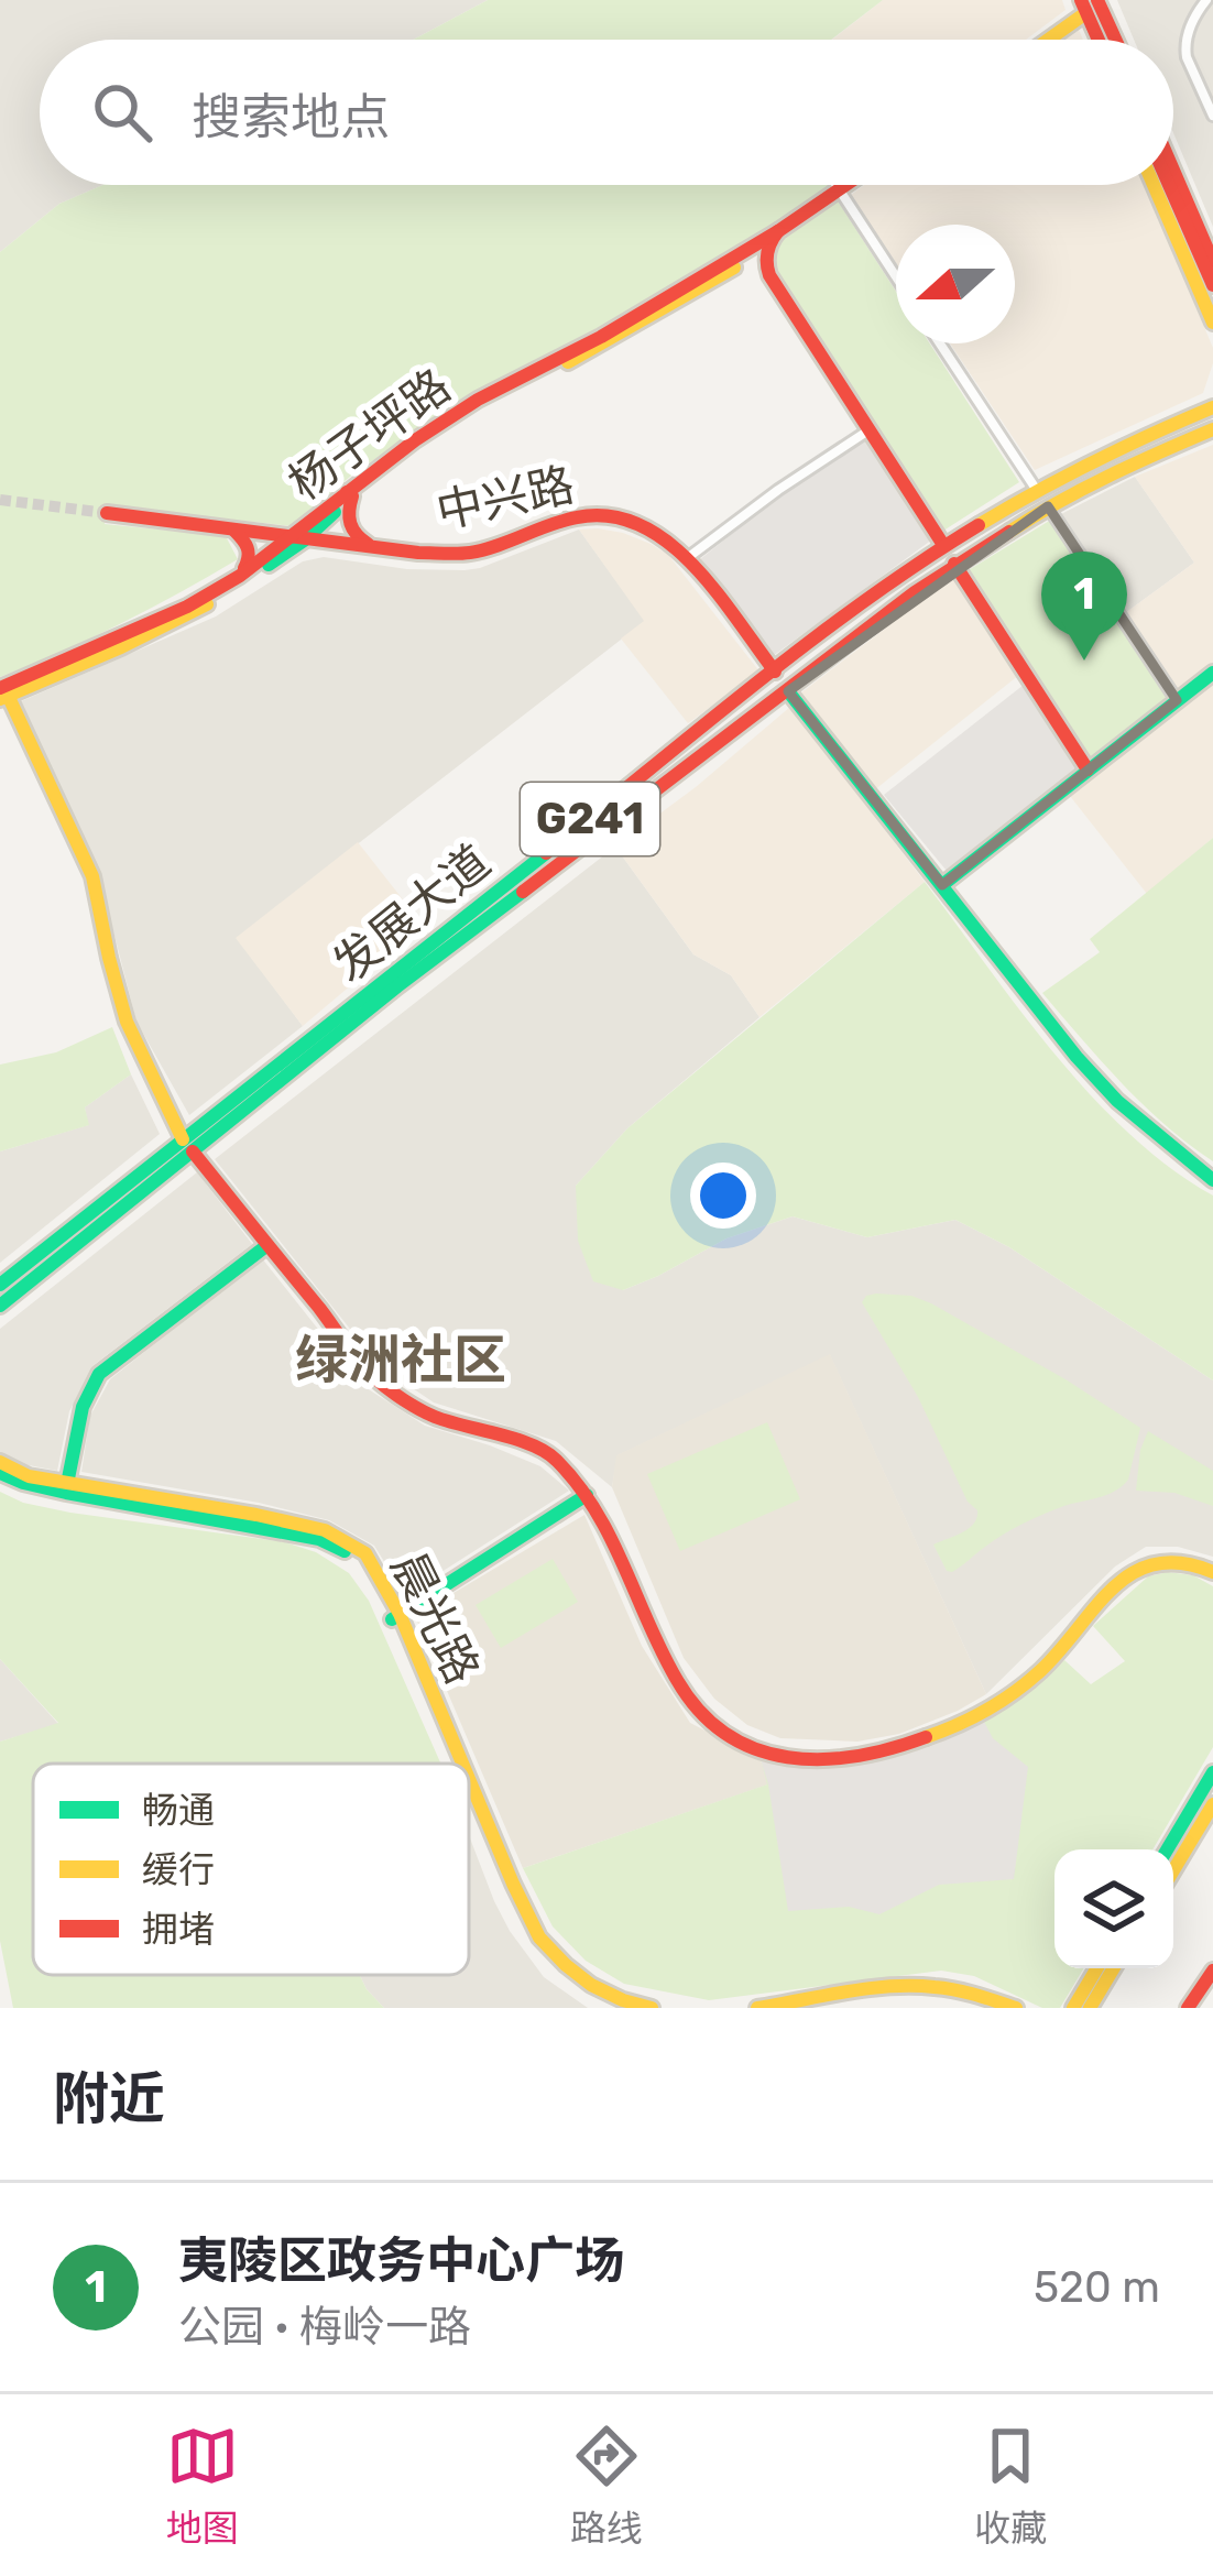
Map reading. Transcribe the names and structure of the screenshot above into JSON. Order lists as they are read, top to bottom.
{
  "streets": {
    "main road": [
      "杨子坪路",
      "中兴路",
      "G241",
      "发展大道",
      "晨光路"
    ]
  },
  "crossings": [
    ["杨子坪路", "中兴路"],
    ["中兴路", "发展大道"]
  ],
  "districts": ["绿洲社区"],
  "legend": ["畅通", "缓行", "拥堵"],
  "north": "left",
  "page": {
    "search": "搜索地点",
    "pins": "1",
    "heading": "附近",
    "list": [
      {
        "mark": "1",
        "name": "夷陵区政务中心广场",
        "note": "公园 · 梅岭一路",
        "value": "520 m"
      }
    ],
    "nav": ["地图", "路线", "收藏"]
  }
}
